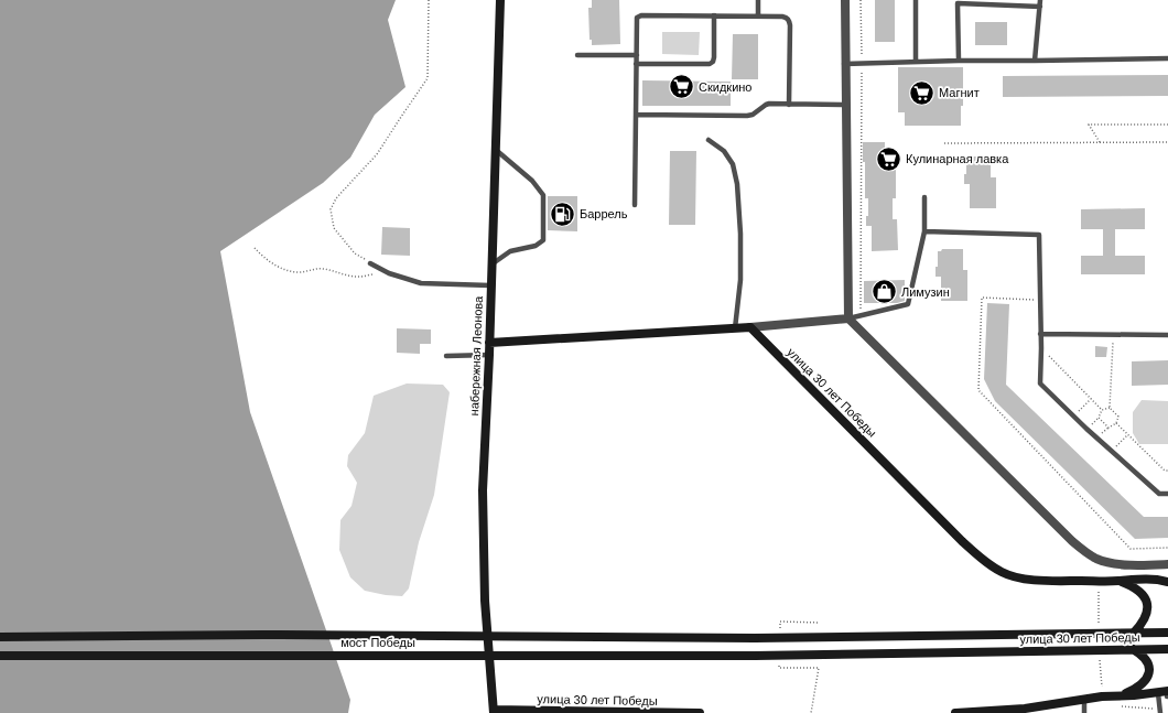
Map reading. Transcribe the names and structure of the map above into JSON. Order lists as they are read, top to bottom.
{
  "streets": {
    "main road": ["набережная Леонова", "улица 30 лет Победы", "мост Победы"]
  },
  "crossings": [
    ["набережная Леонова", "улица 30 лет Победы"],
    ["улица 30 лет Победы", "мост Победы"]
  ],
  "places": {
    "supermarket": ["Скидкино", "Магнит", "Кулинарная лавка"],
    "fuel station": ["Баррель"],
    "shop": ["Лимузин"]
  }
}
